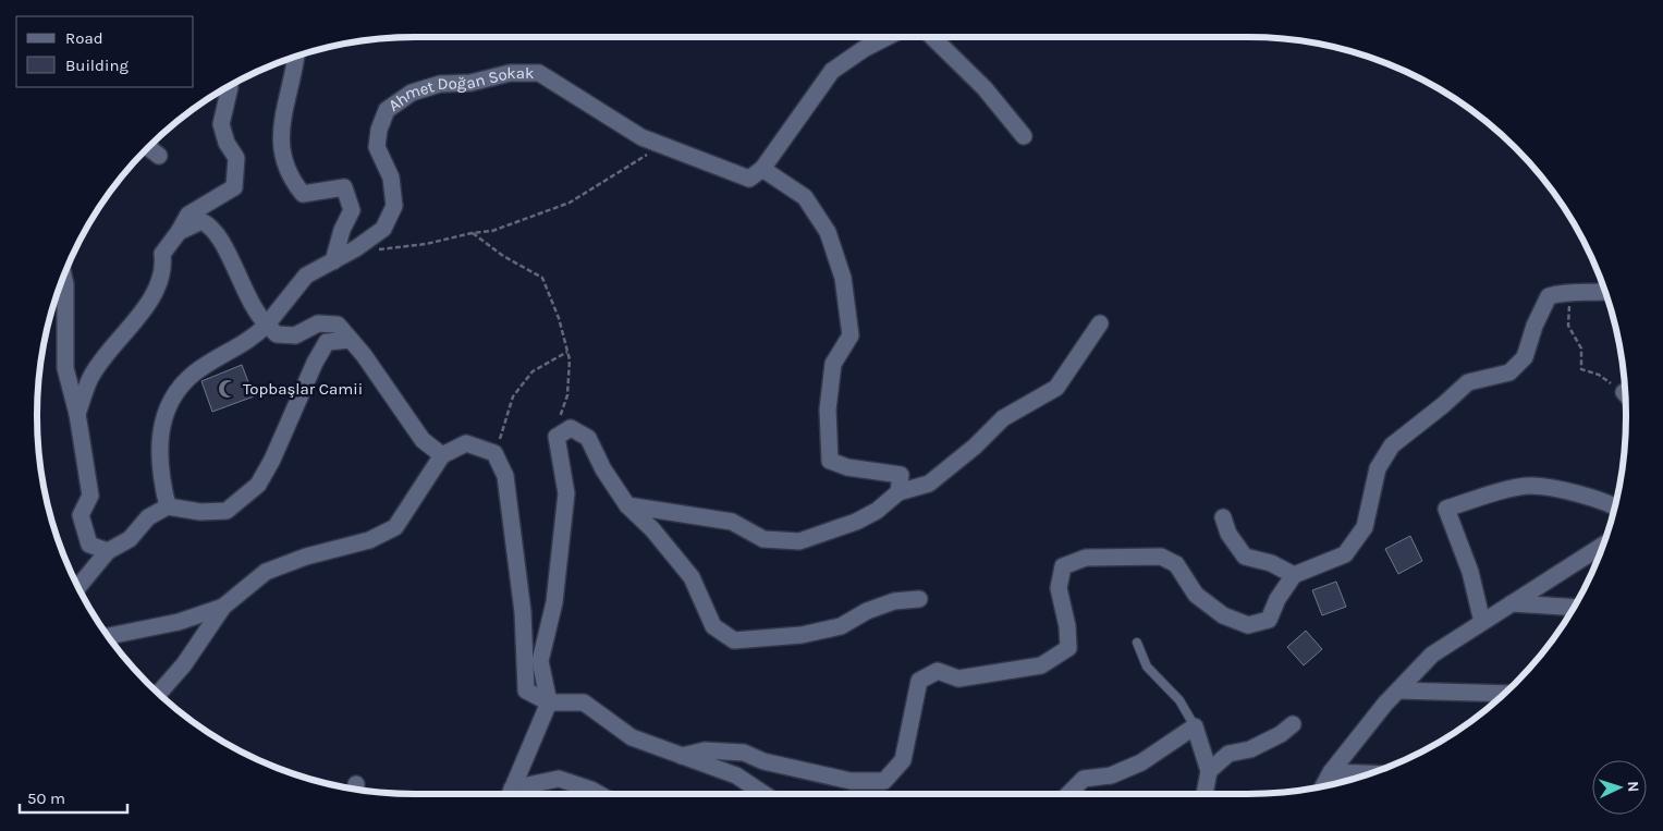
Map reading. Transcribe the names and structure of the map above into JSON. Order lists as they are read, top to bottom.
{
  "streets": {
    "street": ["Ahmet Doğan Sokak"]
  },
  "places": {
    "mosque": ["Topbaşlar Camii"]
  },
  "legend": ["Road", "Building"],
  "scale_bar": "50 m",
  "north": "right"
}
